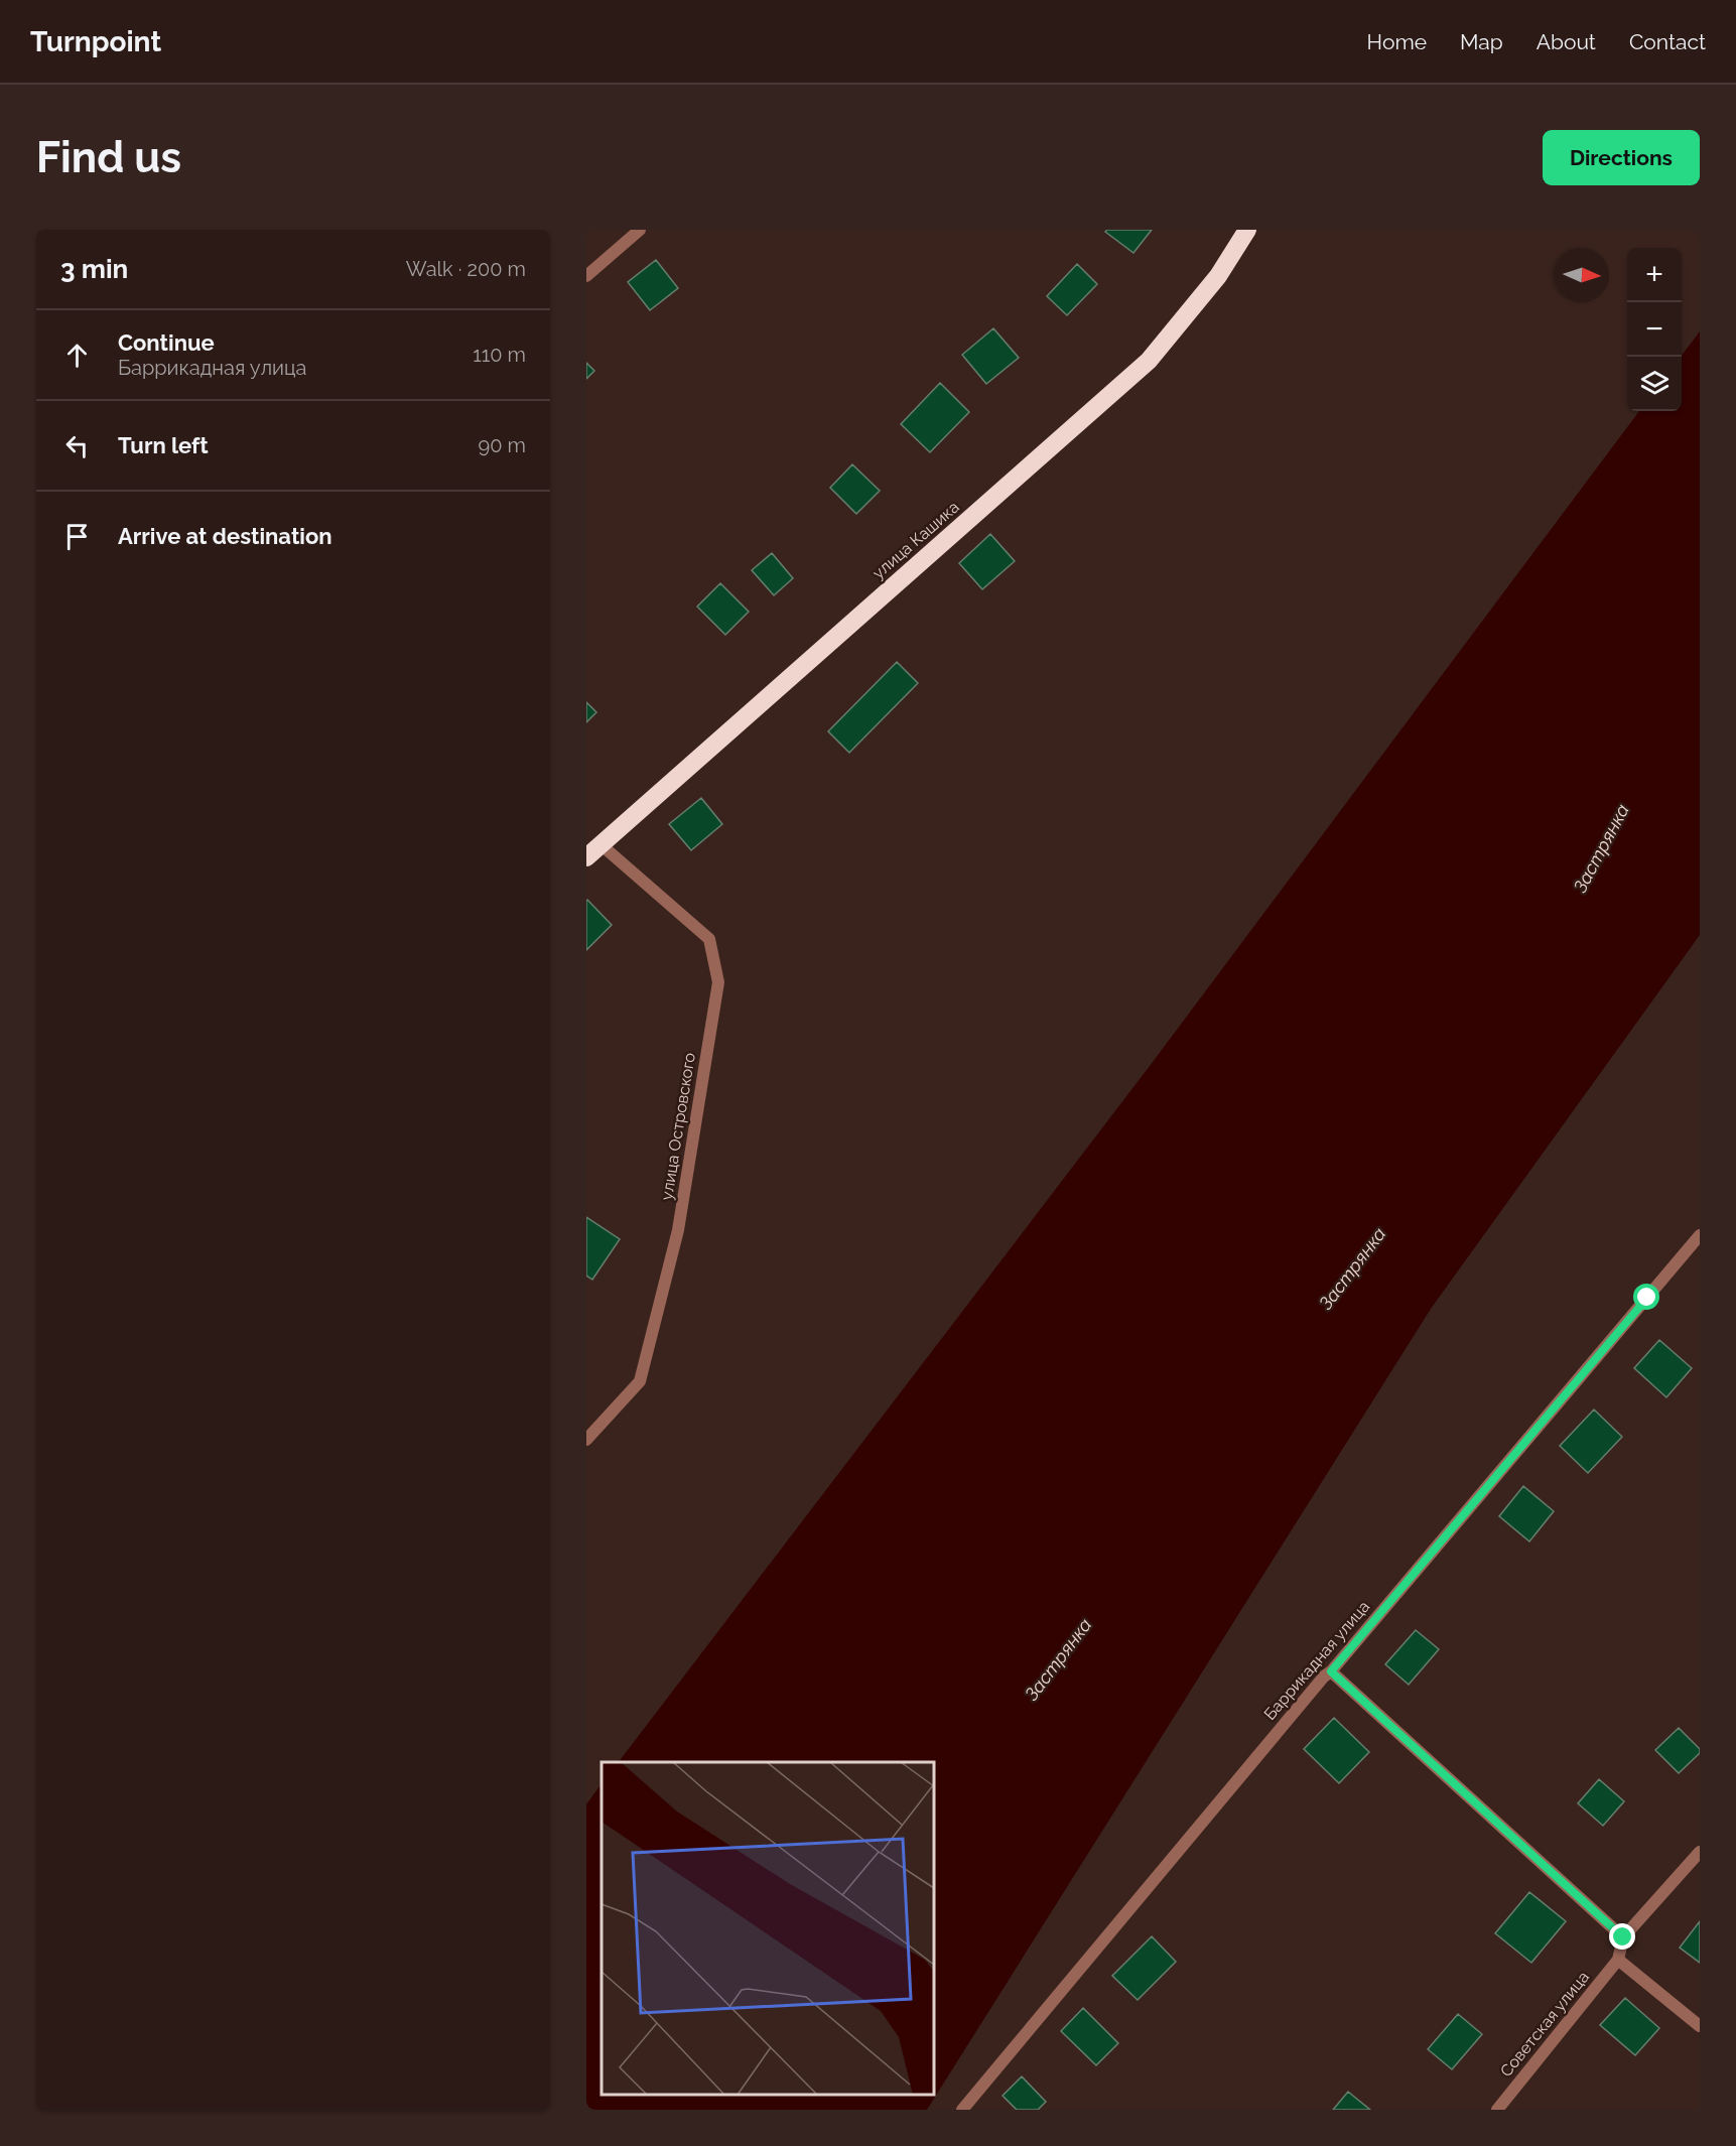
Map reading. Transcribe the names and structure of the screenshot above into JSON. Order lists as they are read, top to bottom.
{
  "streets": {
    "highway": ["улица Кашика"],
    "street": ["улица Островского", "Баррикадная улица", "Советская улица"]
  },
  "crossings": [
    ["улица Кашика", "улица Островского"]
  ],
  "water": ["Застрянка"],
  "north": "right",
  "page": {
    "header": "Turnpoint",
    "nav": [
      "Home",
      "Map",
      "About",
      "Contact"
    ],
    "buttons": "Directions",
    "title": "Find us",
    "heading": ["3 min", "Walk · 200 m"],
    "map_buttons": ["+", "−"],
    "list": [
      ["Continue", "Баррикадная улица", "110 m"],
      ["Turn left", "90 m"],
      "Arrive at destination"
    ]
  }
}
